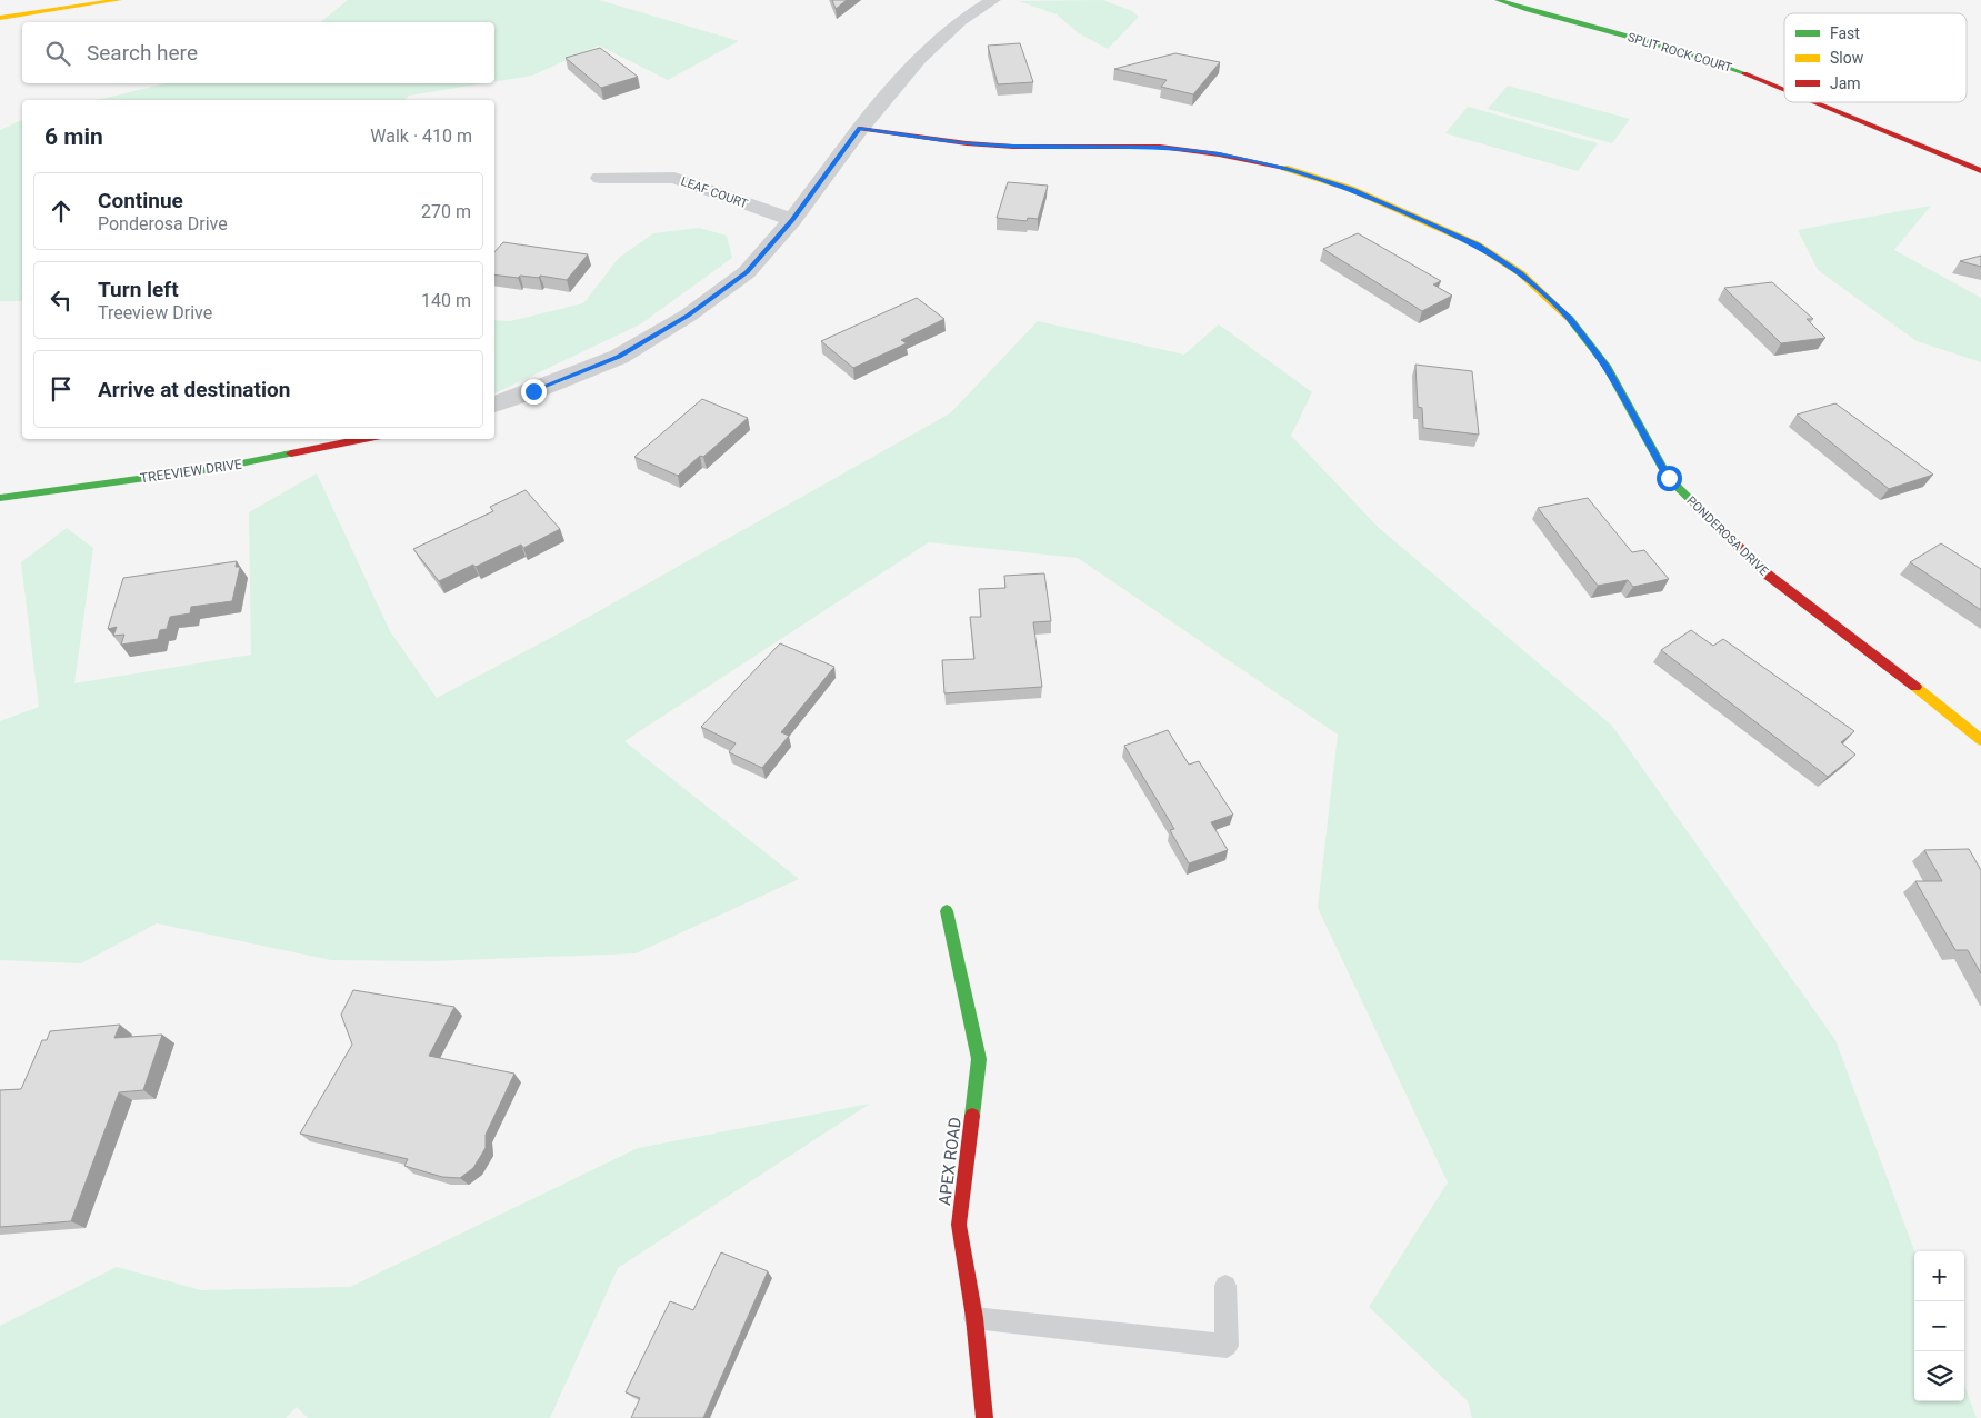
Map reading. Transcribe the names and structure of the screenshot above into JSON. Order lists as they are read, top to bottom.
{
  "streets": {
    "street": [
      "SPLIT ROCK COURT",
      "LEAF COURT",
      "TREEVIEW DRIVE",
      "PONDEROSA DRIVE",
      "APEX ROAD"
    ]
  },
  "legend": ["Fast", "Slow", "Jam"],
  "page": {
    "search": "Search here",
    "heading": ["6 min", "Walk · 410 m"],
    "list": [
      ["Continue", "Ponderosa Drive", "270 m"],
      ["Turn left", "Treeview Drive", "140 m"],
      "Arrive at destination"
    ],
    "map_buttons": ["+", "−"]
  }
}
